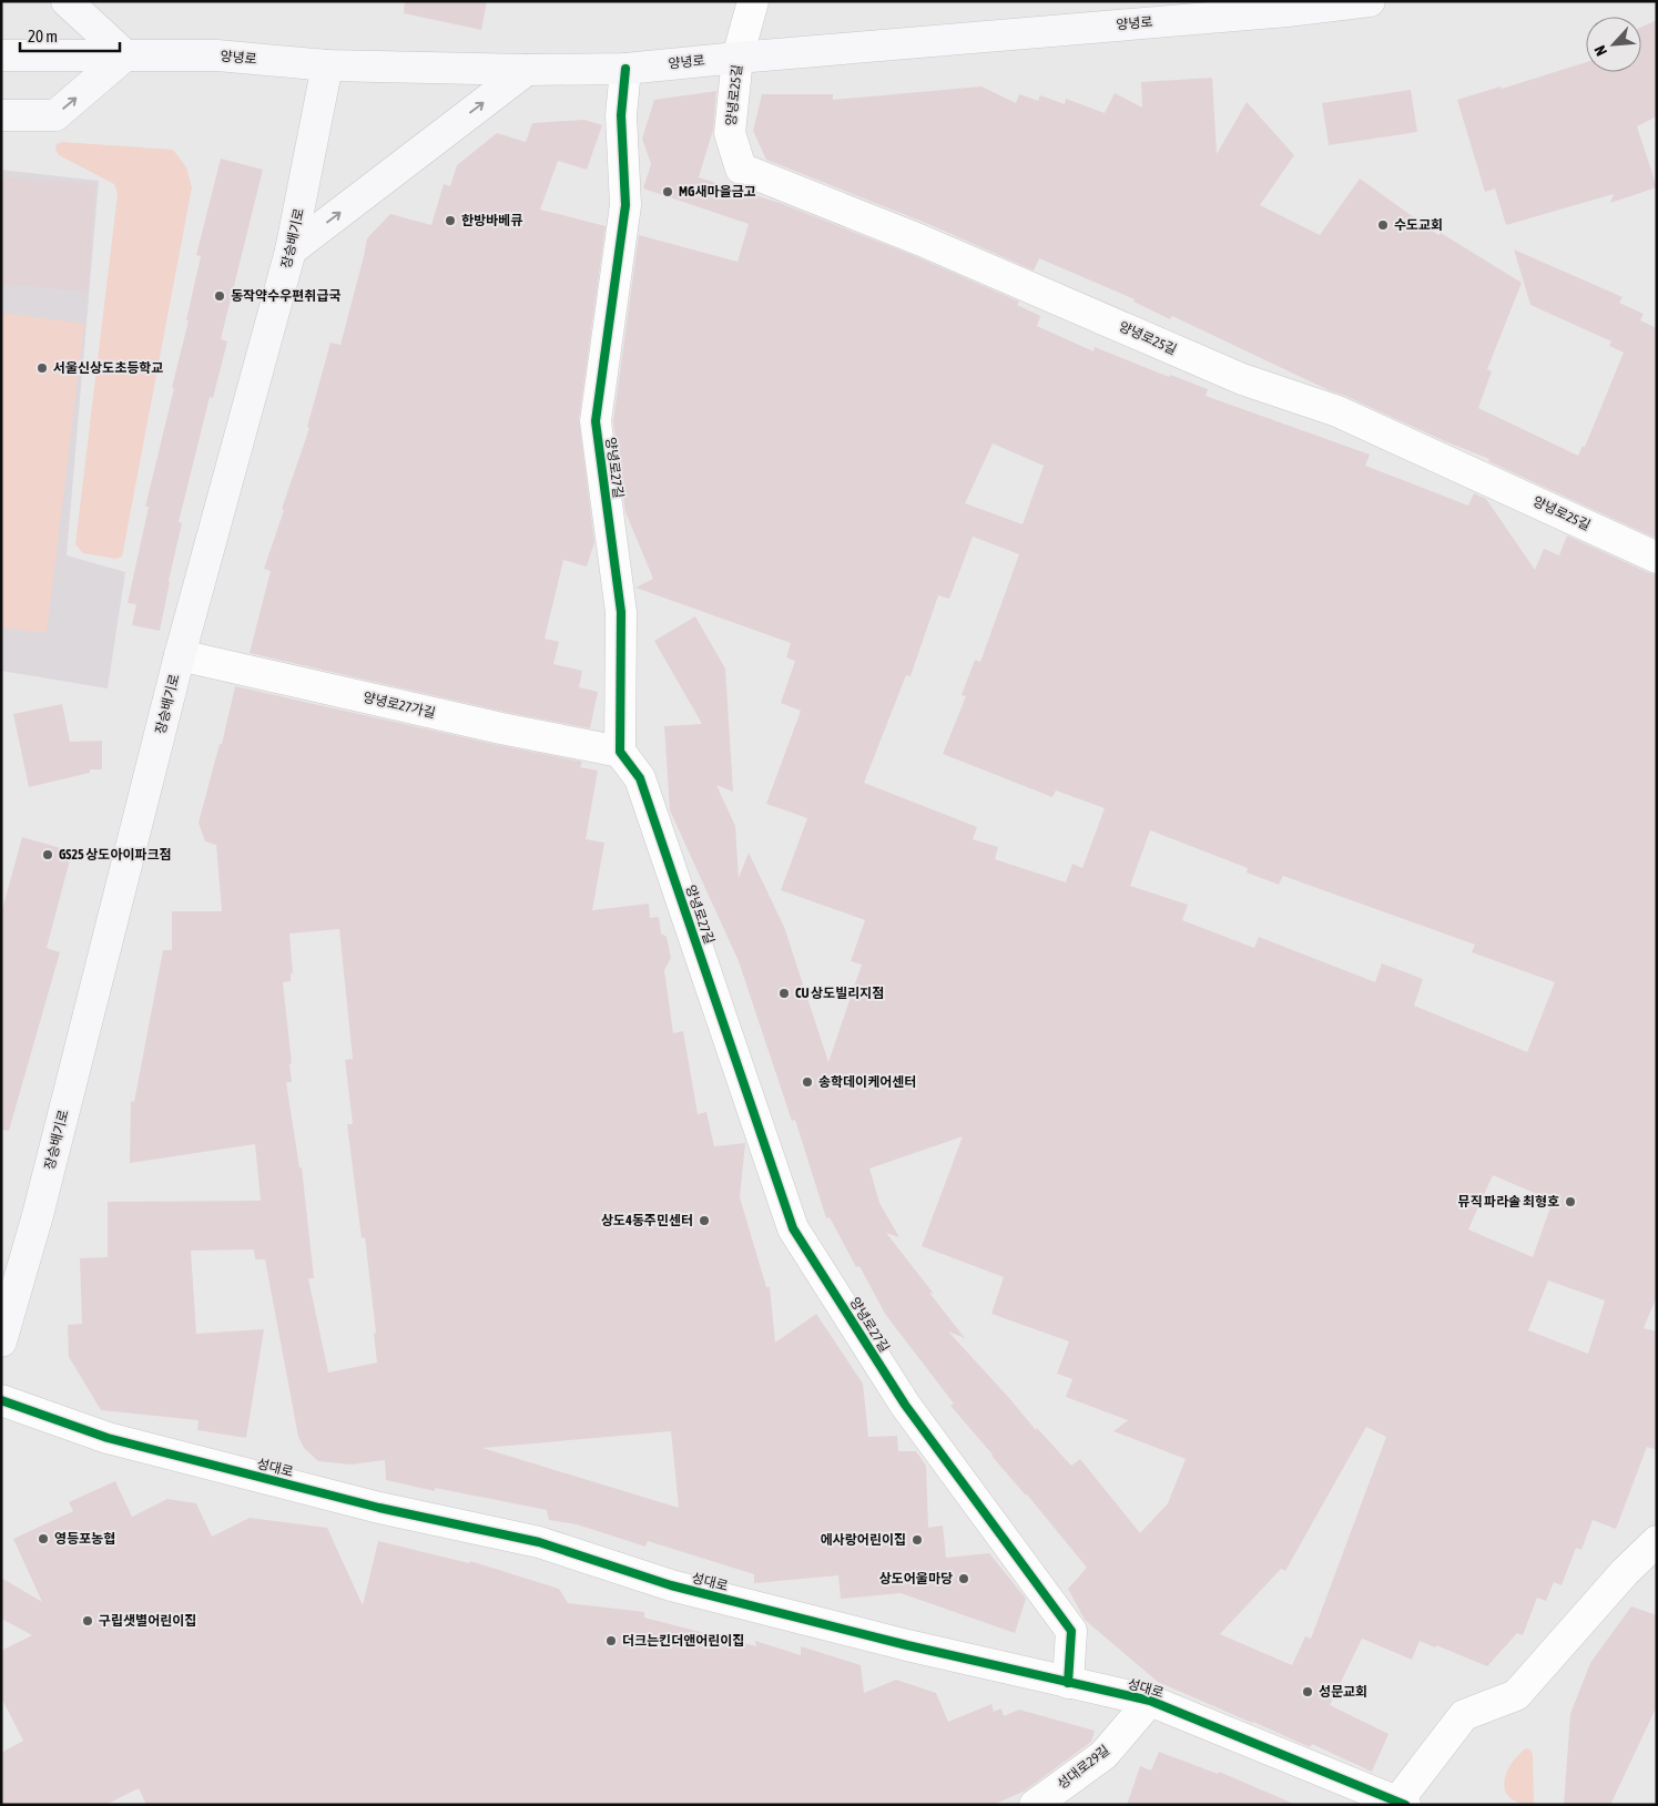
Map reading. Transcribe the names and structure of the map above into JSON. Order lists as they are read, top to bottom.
{
  "streets": {
    "main road": ["양녕로", "장승배기로"],
    "street": [
      "양녕로25길",
      "양녕로27길",
      "양녕로27가길",
      "성대로",
      "성대로29길"
    ]
  },
  "crossings": [
    ["양녕로", "양녕로25길"],
    ["양녕로", "장승배기로"],
    ["양녕로", "양녕로27길"],
    ["장승배기로", "양녕로27가길"],
    ["양녕로27길", "양녕로27가길"],
    ["양녕로27길", "성대로"],
    ["성대로", "성대로29길"]
  ],
  "places": [
    "MG새마을금고",
    "한방바베큐",
    "수도교회",
    "동작약수우편취급국",
    "서울신상도초등학교",
    "GS25 상도아이파크점",
    "CU 상도빌리지점",
    "송학데이케어센터",
    "뮤직 파라솔 최형호",
    "상도4동주민센터",
    "영등포농협",
    "에사랑어린이집",
    "상도어울마당",
    "구립샛별어린이집",
    "더크는킨더앤어린이집",
    "성문교회"
  ],
  "scale_bar": "20 m",
  "north": "bottom left"
}
